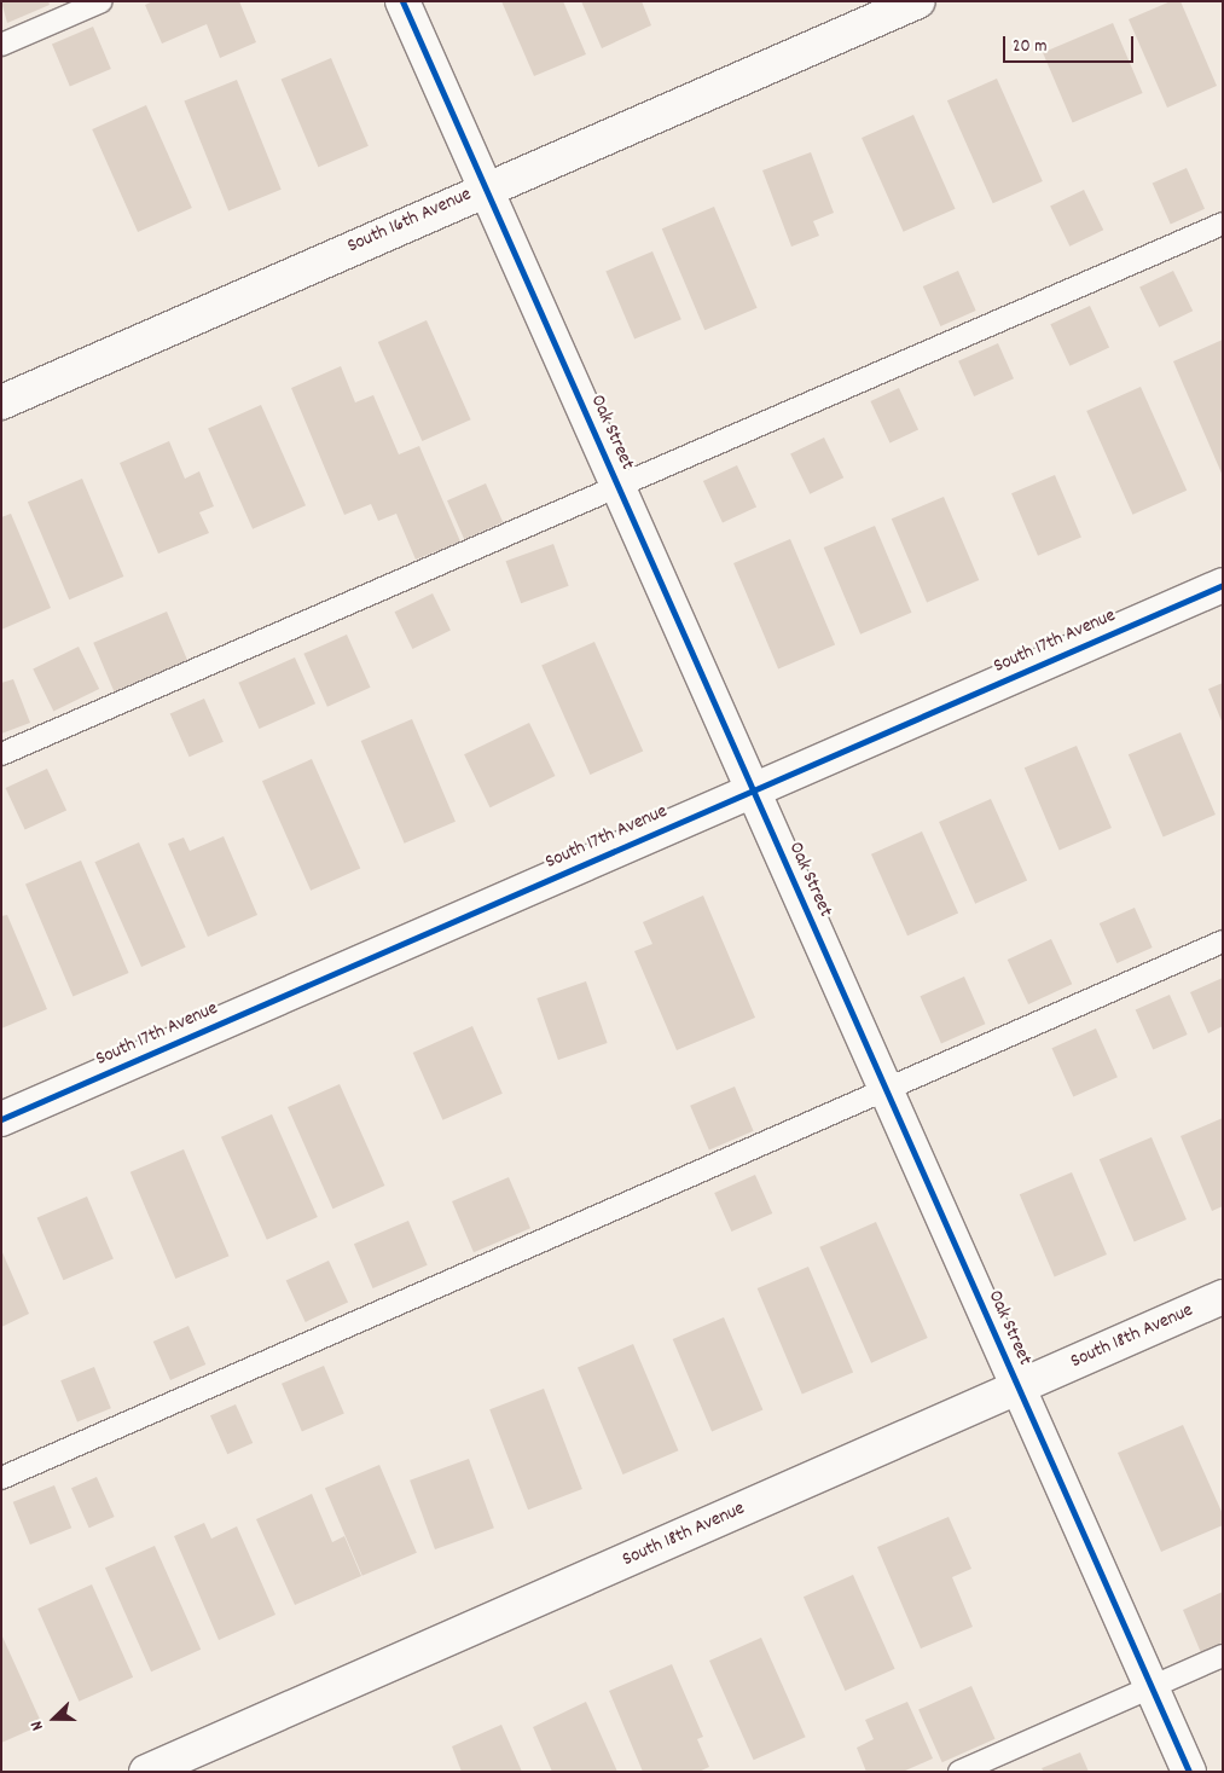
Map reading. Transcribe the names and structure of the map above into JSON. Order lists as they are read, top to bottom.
{
  "streets": {
    "street": [
      "South 16th Avenue",
      "Oak Street",
      "South 17th Avenue",
      "South 18th Avenue"
    ]
  },
  "crossings": [
    ["South 16th Avenue", "Oak Street"],
    ["Oak Street", "South 17th Avenue"],
    ["Oak Street", "South 18th Avenue"]
  ],
  "scale_bar": "20 m",
  "north": "left"
}
